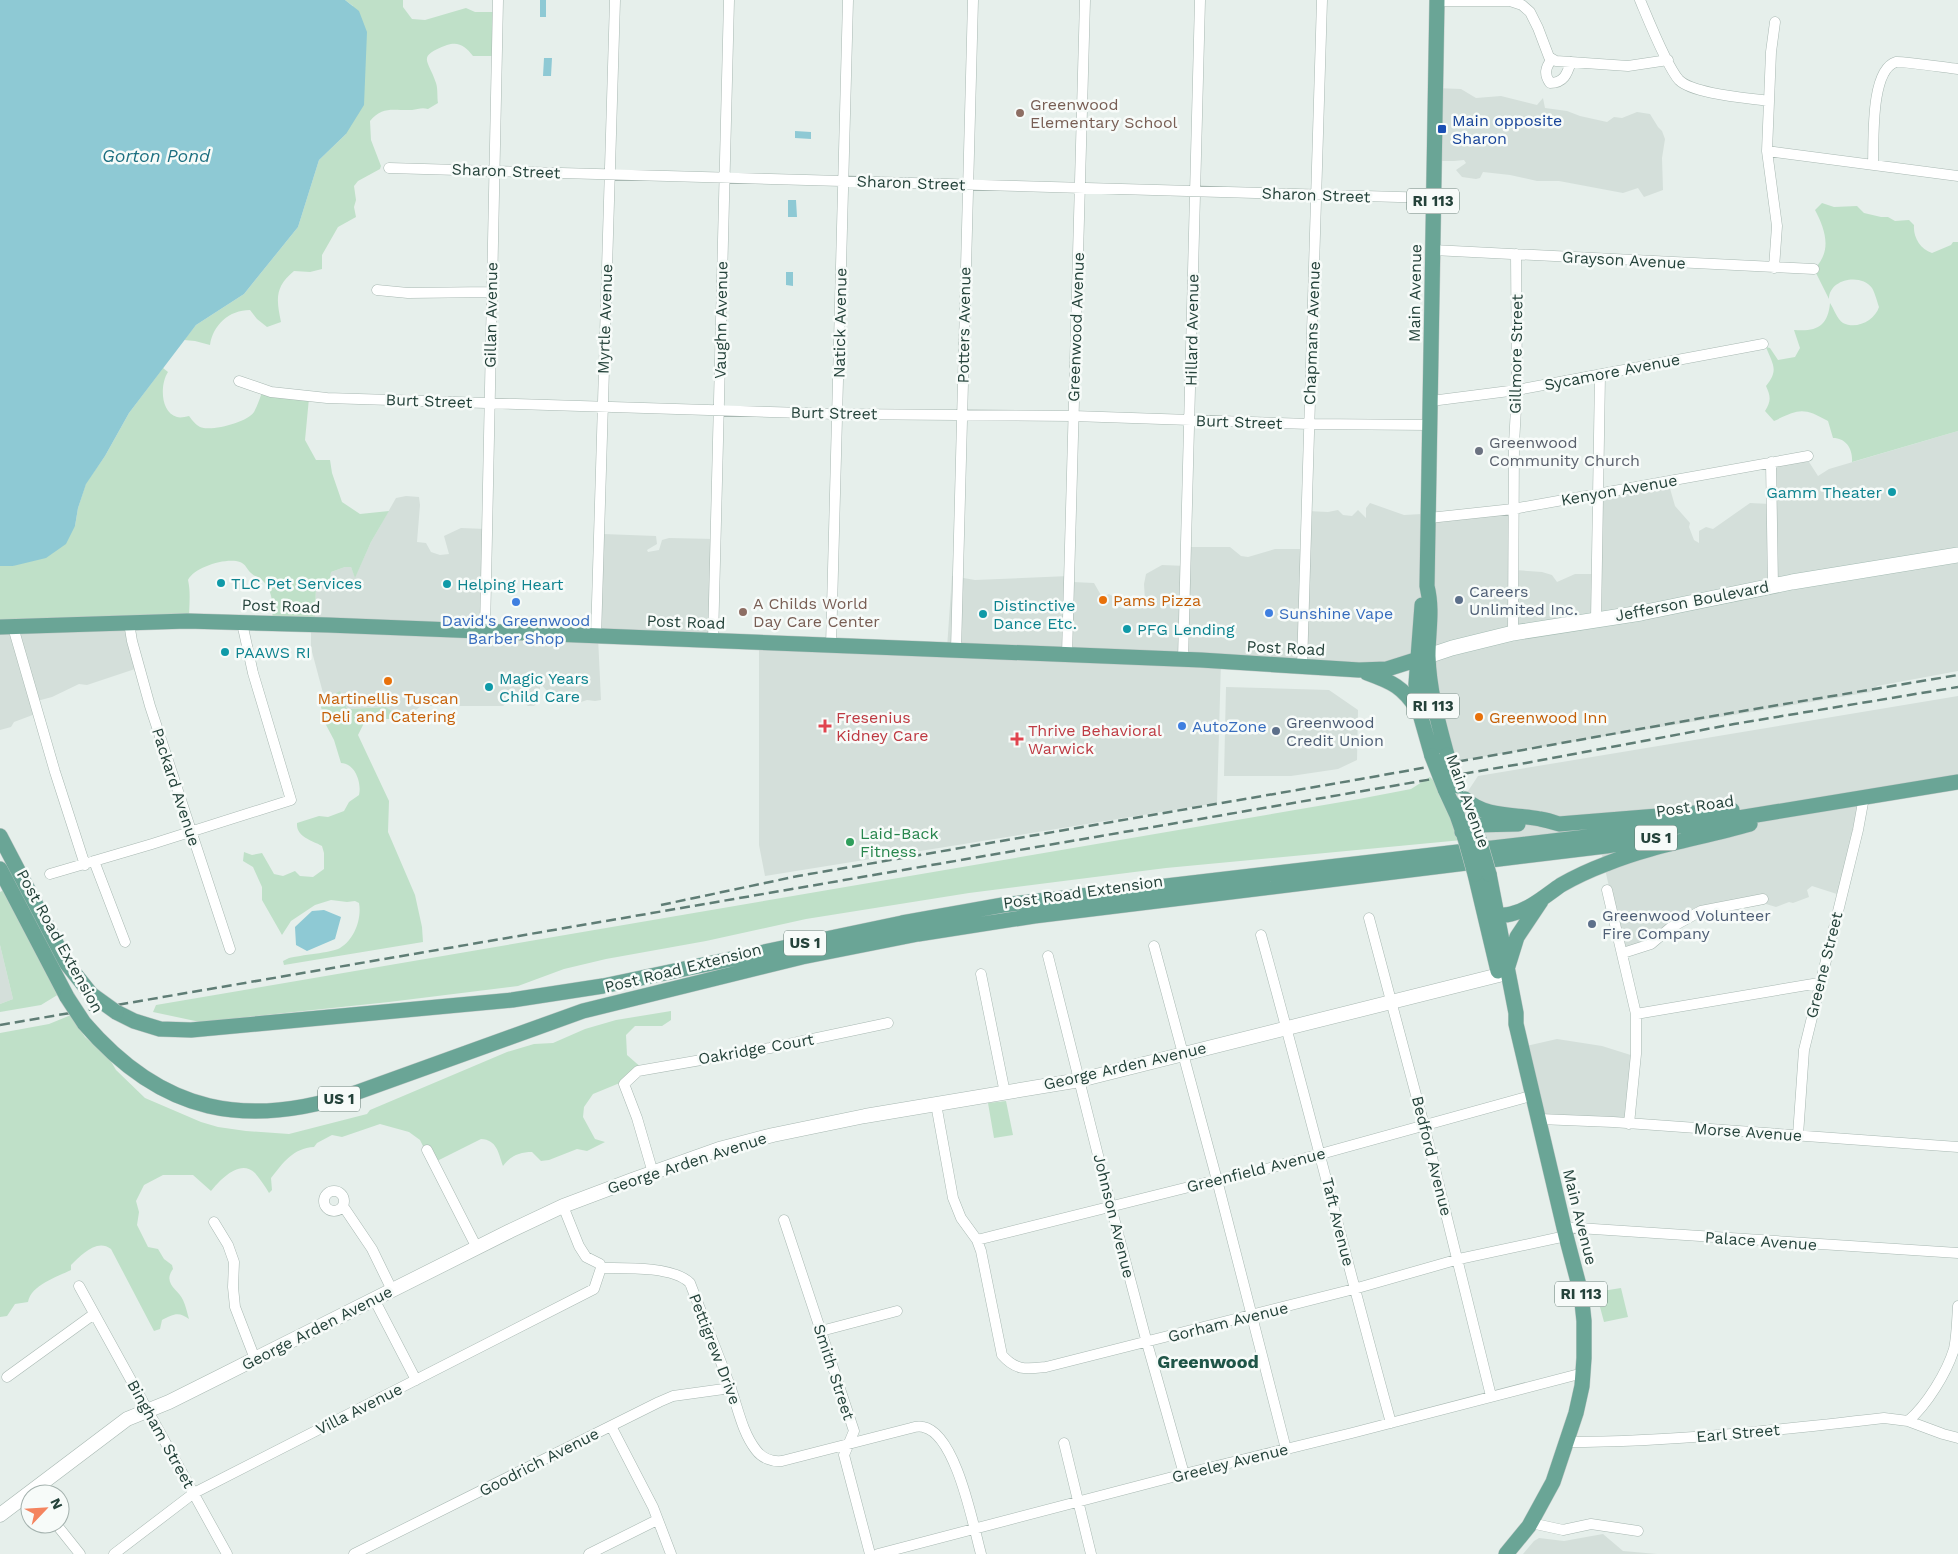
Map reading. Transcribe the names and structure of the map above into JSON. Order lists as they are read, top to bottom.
{
  "streets": {
    "main road": [
      "RI 113",
      "Main Avenue",
      "Jefferson Boulevard",
      "Post Road",
      "US 1",
      "Post Road Extension"
    ],
    "street": [
      "Sharon Street",
      "Grayson Avenue",
      "Gillan Avenue",
      "Myrtle Avenue",
      "Vaughn Avenue",
      "Natick Avenue",
      "Potters Avenue",
      "Greenwood Avenue",
      "Hillard Avenue",
      "Chapmans Avenue",
      "Gillmore Street",
      "Sycamore Avenue",
      "Burt Street",
      "Kenyon Avenue",
      "Packard Avenue",
      "Greene Street",
      "Oakridge Court",
      "George Arden Avenue",
      "Morse Avenue",
      "Bedford Avenue",
      "Greenfield Avenue",
      "Johnson Avenue",
      "Taft Avenue",
      "Palace Avenue",
      "Gorham Avenue",
      "Pettigrew Drive",
      "Smith Street",
      "Villa Avenue",
      "Earl Street",
      "Bingham Street",
      "Goodrich Avenue",
      "Greeley Avenue"
    ]
  },
  "crossings": [
    ["Sharon Street", "Main Avenue"],
    ["Sharon Street", "Gillan Avenue"],
    ["Sharon Street", "Myrtle Avenue"],
    ["Sharon Street", "Vaughn Avenue"],
    ["Sharon Street", "Natick Avenue"],
    ["Sharon Street", "Potters Avenue"],
    ["Sharon Street", "Greenwood Avenue"],
    ["Sharon Street", "Hillard Avenue"],
    ["Sharon Street", "Chapmans Avenue"],
    ["Grayson Avenue", "Main Avenue"],
    ["Grayson Avenue", "Gillmore Street"],
    ["Main Avenue", "Sycamore Avenue"],
    ["Main Avenue", "Burt Street"],
    ["Main Avenue", "Kenyon Avenue"],
    ["Main Avenue", "Jefferson Boulevard"],
    ["Main Avenue", "Post Road"],
    ["Main Avenue", "George Arden Avenue"],
    ["Main Avenue", "Morse Avenue"],
    ["Main Avenue", "Greenfield Avenue"],
    ["Main Avenue", "Palace Avenue"],
    ["Main Avenue", "Gorham Avenue"],
    ["Main Avenue", "Earl Street"],
    ["Main Avenue", "Greeley Avenue"],
    ["Gillan Avenue", "Burt Street"],
    ["Gillan Avenue", "Post Road"],
    ["Myrtle Avenue", "Burt Street"],
    ["Myrtle Avenue", "Post Road"],
    ["Vaughn Avenue", "Burt Street"],
    ["Vaughn Avenue", "Post Road"],
    ["Natick Avenue", "Burt Street"],
    ["Natick Avenue", "Post Road"],
    ["Potters Avenue", "Burt Street"],
    ["Potters Avenue", "Post Road"],
    ["Greenwood Avenue", "Burt Street"],
    ["Greenwood Avenue", "Post Road"],
    ["Hillard Avenue", "Burt Street"],
    ["Hillard Avenue", "Post Road"],
    ["Chapmans Avenue", "Burt Street"],
    ["Chapmans Avenue", "Post Road"],
    ["Gillmore Street", "Sycamore Avenue"],
    ["Gillmore Street", "Kenyon Avenue"],
    ["Gillmore Street", "Jefferson Boulevard"],
    ["Jefferson Boulevard", "Post Road"],
    ["Post Road", "Packard Avenue"],
    ["Post Road", "Post Road Extension"],
    ["Post Road", "Greene Street"],
    ["Greene Street", "Morse Avenue"],
    ["Oakridge Court", "George Arden Avenue"],
    ["George Arden Avenue", "Bedford Avenue"],
    ["George Arden Avenue", "Johnson Avenue"],
    ["George Arden Avenue", "Taft Avenue"],
    ["George Arden Avenue", "Gorham Avenue"],
    ["George Arden Avenue", "Bingham Street"],
    ["Bedford Avenue", "Greenfield Avenue"],
    ["Bedford Avenue", "Gorham Avenue"],
    ["Bedford Avenue", "Greeley Avenue"],
    ["Greenfield Avenue", "Johnson Avenue"],
    ["Greenfield Avenue", "Taft Avenue"],
    ["Greenfield Avenue", "Gorham Avenue"],
    ["Johnson Avenue", "Gorham Avenue"],
    ["Johnson Avenue", "Greeley Avenue"],
    ["Taft Avenue", "Gorham Avenue"],
    ["Taft Avenue", "Greeley Avenue"],
    ["Palace Avenue", "Gorham Avenue"],
    ["Pettigrew Drive", "Smith Street"],
    ["Pettigrew Drive", "Villa Avenue"],
    ["Pettigrew Drive", "Goodrich Avenue"],
    ["Pettigrew Drive", "Greeley Avenue"],
    ["Villa Avenue", "Bingham Street"]
  ],
  "districts": ["Greenwood"],
  "water": ["Gorton Pond"],
  "places": {
    "other": [
      "Greenwood Elementary School",
      "Greenwood Community Church",
      "Gamm Theater",
      "TLC Pet Services",
      "Helping Heart",
      "Pams Pizza",
      "Careers Unlimited Inc.",
      "David's Greenwood Barber Shop",
      "A Childs World Day Care Center",
      "Sunshine Vape",
      "Distinctive Dance Etc.",
      "PFG Lending",
      "PAAWS RI",
      "Martinellis Tuscan Deli and Catering",
      "Magic Years Child Care",
      "Greenwood Inn",
      "AutoZone",
      "Greenwood Credit Union",
      "Laid-Back Fitness",
      "Greenwood Volunteer Fire Company"
    ],
    "transit": ["Main opposite Sharon"],
    "health": ["Fresenius Kidney Care", "Thrive Behavioral Warwick"]
  },
  "north": "top right"
}
